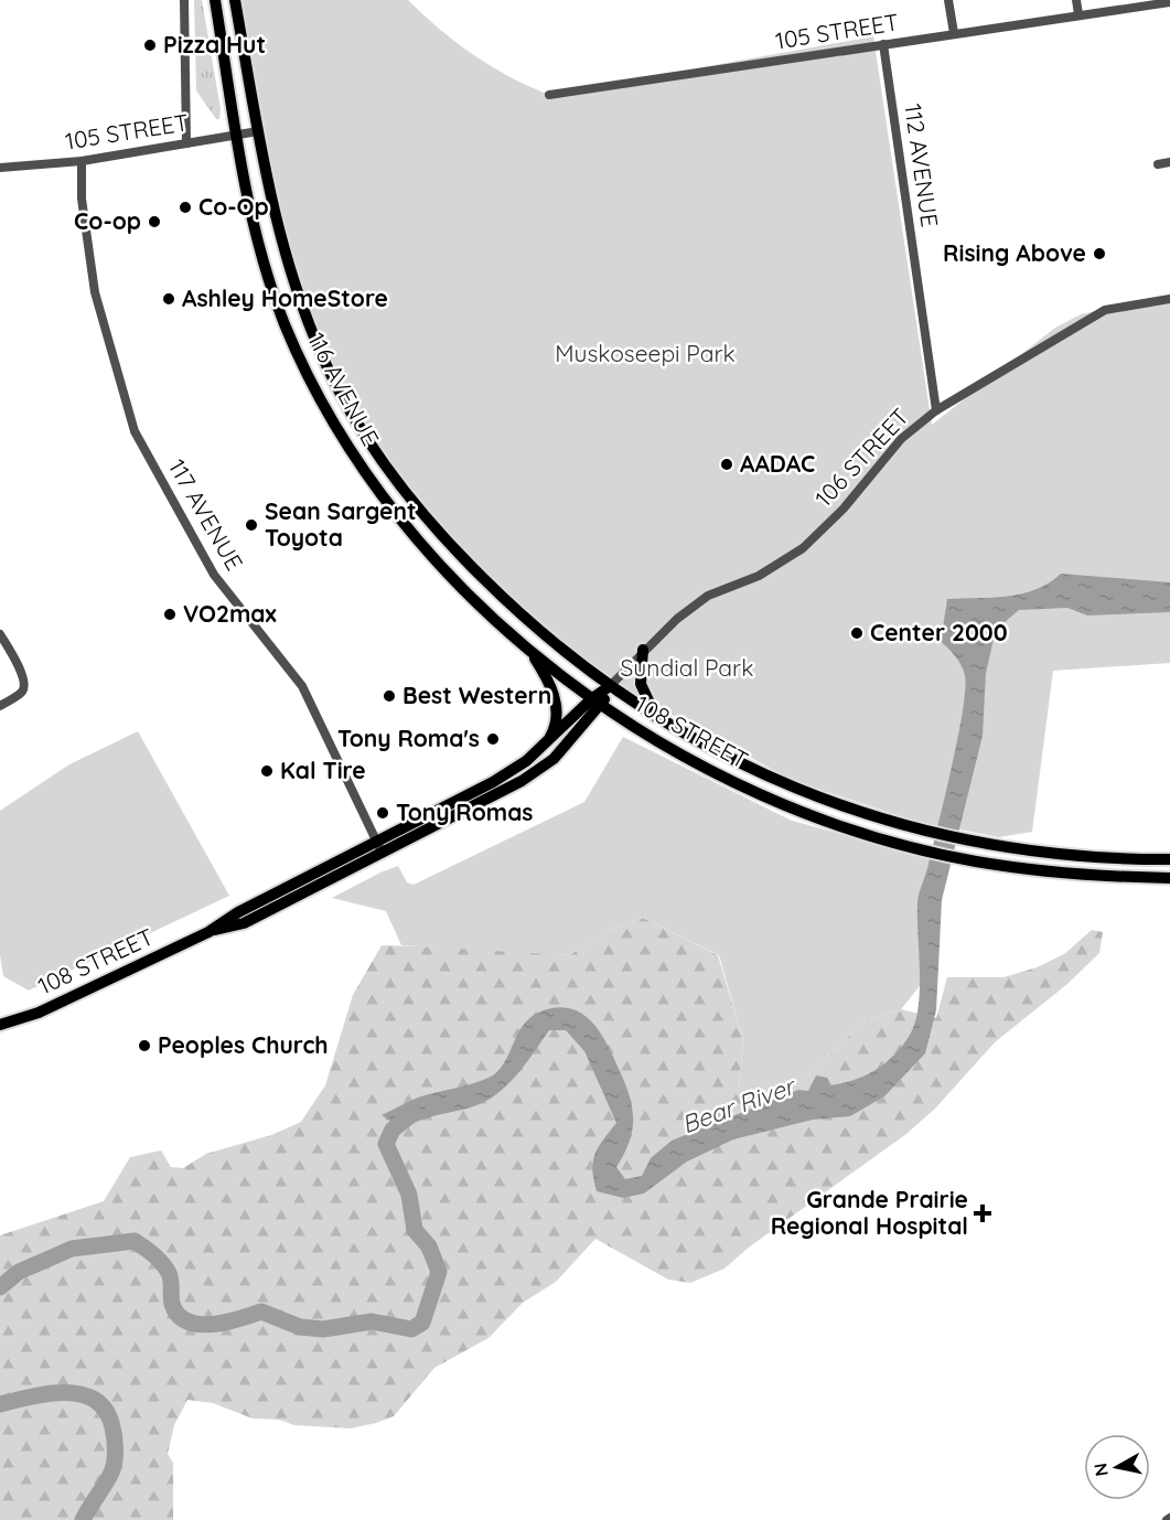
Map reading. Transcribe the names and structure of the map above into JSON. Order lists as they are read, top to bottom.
{
  "streets": {
    "main road": ["116 AVENUE", "108 STREET"],
    "street": [
      "105 STREET",
      "112 AVENUE",
      "106 STREET",
      "117 AVENUE"
    ]
  },
  "crossings": [
    ["105 STREET", "112 AVENUE"],
    ["105 STREET", "116 AVENUE"],
    ["105 STREET", "117 AVENUE"],
    ["112 AVENUE", "106 STREET"],
    ["116 AVENUE", "106 STREET"],
    ["116 AVENUE", "108 STREET"],
    ["106 STREET", "108 STREET"],
    ["117 AVENUE", "108 STREET"]
  ],
  "water": ["Bear River"],
  "parks": ["Muskoseepi Park", "Sundial Park"],
  "places": {
    "other": [
      "Pizza Hut",
      "Co-Op",
      "Co-op",
      "Rising Above",
      "Ashley HomeStore",
      "AADAC",
      "Sean Sargent Toyota",
      "VO2max",
      "Center 2000",
      "Best Western",
      "Tony Roma's",
      "Kal Tire",
      "Tony Romas",
      "Peoples Church"
    ],
    "health": ["Grande Prairie Regional Hospital"]
  },
  "north": "left"
}
